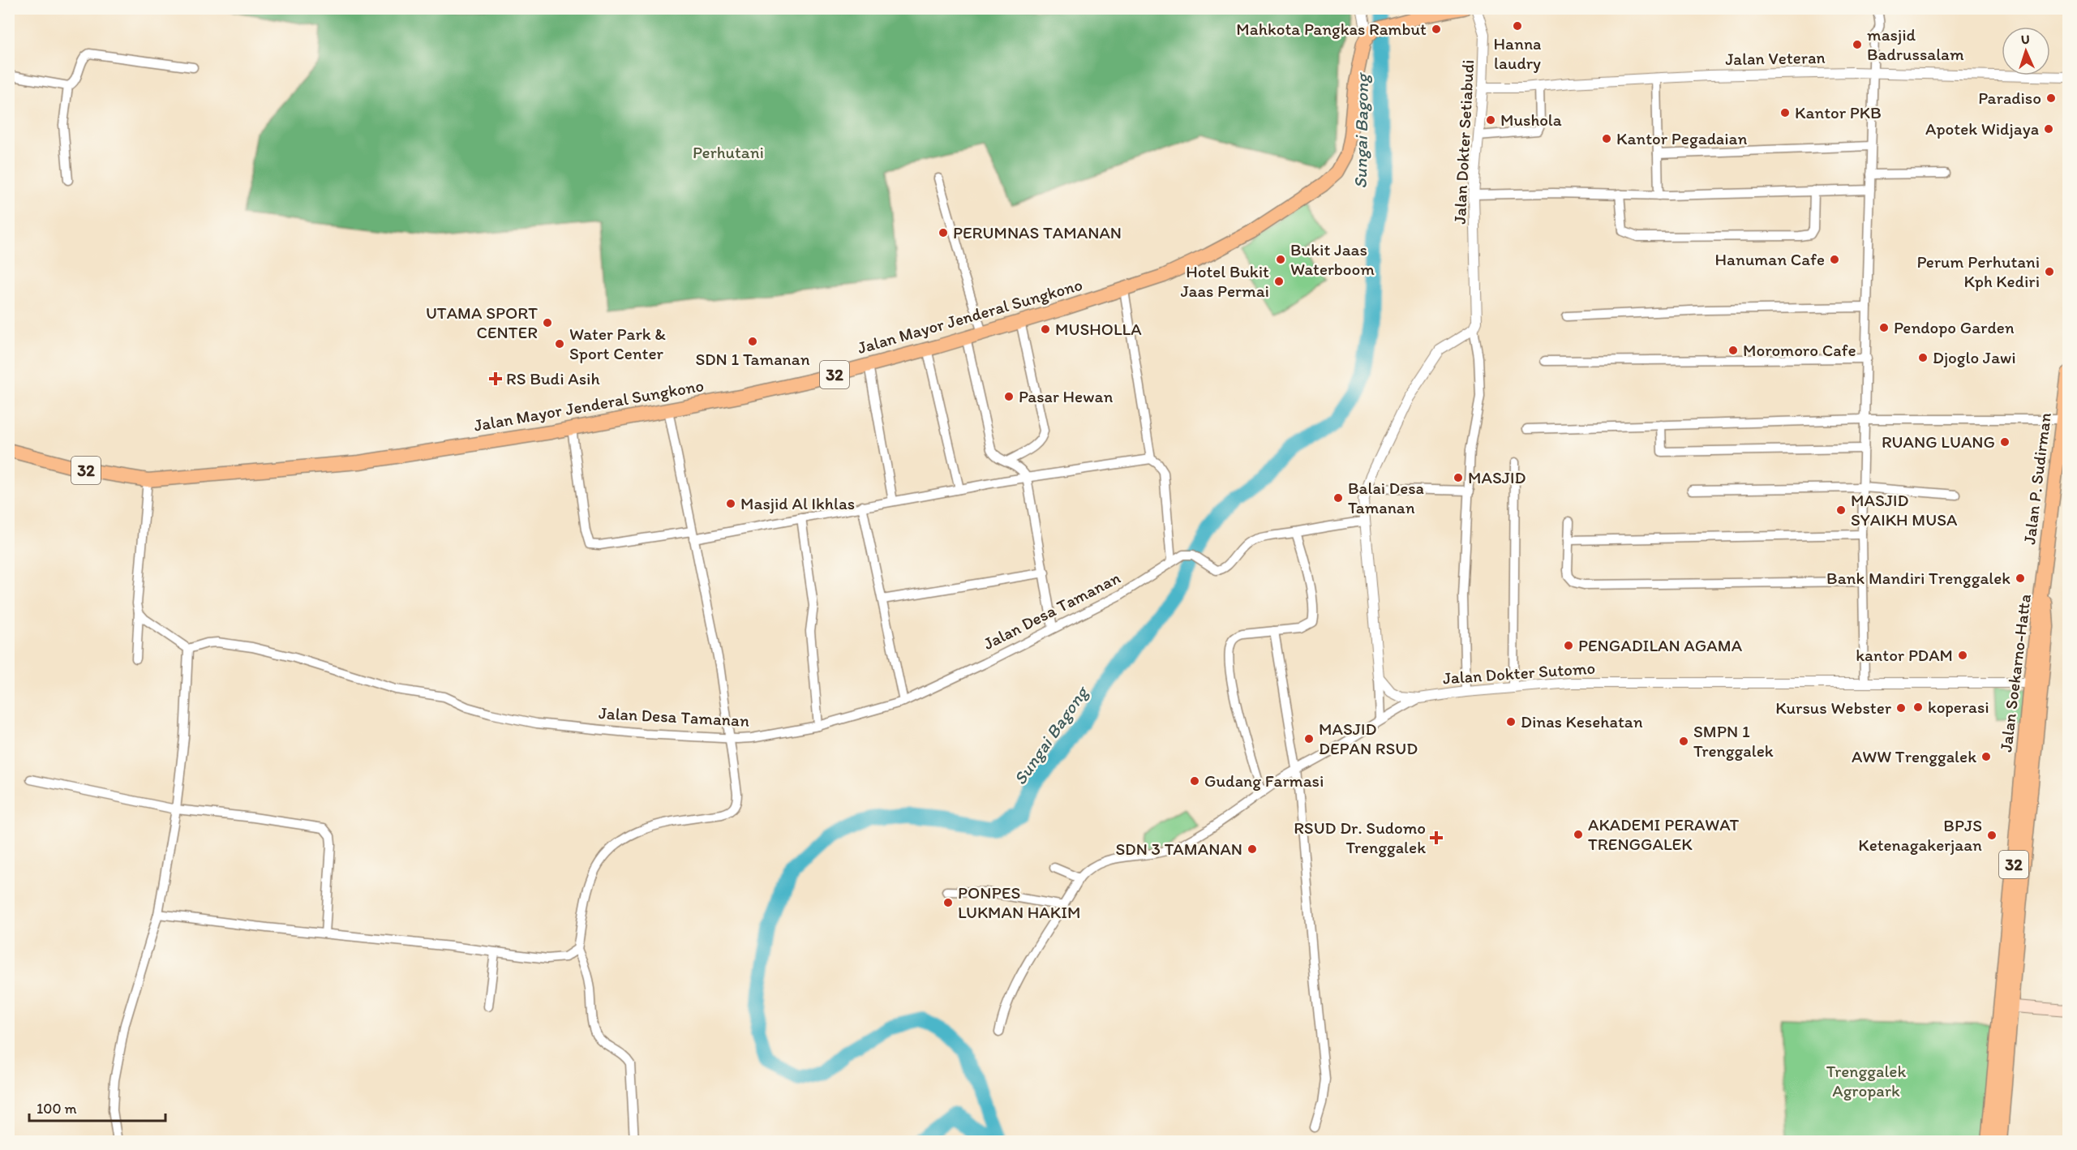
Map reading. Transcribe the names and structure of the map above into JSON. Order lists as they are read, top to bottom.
{
  "streets": {
    "highway": [
      "Jalan Mayor Jenderal Sungkono",
      "32",
      "Jalan P. Sudirman",
      "Jalan Soekarno-Hatta"
    ],
    "street": [
      "Jalan Veteran",
      "Jalan Dokter Setiabudi",
      "Jalan Desa Tamanan",
      "Jalan Dokter Sutomo"
    ]
  },
  "crossings": [
    ["Jalan Veteran", "Jalan Dokter Setiabudi"],
    ["Jalan Mayor Jenderal Sungkono", "32"],
    ["Jalan P. Sudirman", "Jalan Soekarno-Hatta"],
    ["Jalan Dokter Sutomo", "Jalan Soekarno-Hatta"]
  ],
  "water": ["Sungai Bagong"],
  "parks": ["Perhutani", "Trenggalek Agropark"],
  "places": {
    "other": [
      "Hanna laudry",
      "Mahkota Pangkas Rambut",
      "masjid Badrussalam",
      "Paradiso",
      "Kantor PKB",
      "Mushola",
      "Apotek Widjaya",
      "Kantor Pegadaian",
      "PERUMNAS TAMANAN",
      "Bukit Jaas Waterboom",
      "Hanuman Cafe",
      "Perum Perhutani Kph Kediri",
      "Hotel Bukit Jaas Permai",
      "UTAMA SPORT CENTER",
      "Pendopo Garden",
      "MUSHOLLA",
      "SDN 1 Tamanan",
      "Water Park & Sport Center",
      "Moromoro Cafe",
      "Djoglo Jawi",
      "Pasar Hewan",
      "RUANG LUANG",
      "MASJID",
      "Balai Desa Tamanan",
      "Masjid Al Ikhlas",
      "MASJID SYAIKH MUSA",
      "Bank Mandiri Trenggalek",
      "PENGADILAN AGAMA",
      "kantor PDAM",
      "koperasi",
      "Kursus Webster",
      "Dinas Kesehatan",
      "MASJID DEPAN RSUD",
      "SMPN 1 Trenggalek",
      "AWW Trenggalek",
      "Gudang Farmasi",
      "AKADEMI PERAWAT TRENGGALEK",
      "BPJS Ketenagakerjaan",
      "SDN 3 TAMANAN",
      "PONPES LUKMAN HAKIM"
    ],
    "health": ["RS Budi Asih", "RSUD Dr. Sudomo Trenggalek"]
  },
  "scale_bar": "100 m",
  "north": "top"
}
